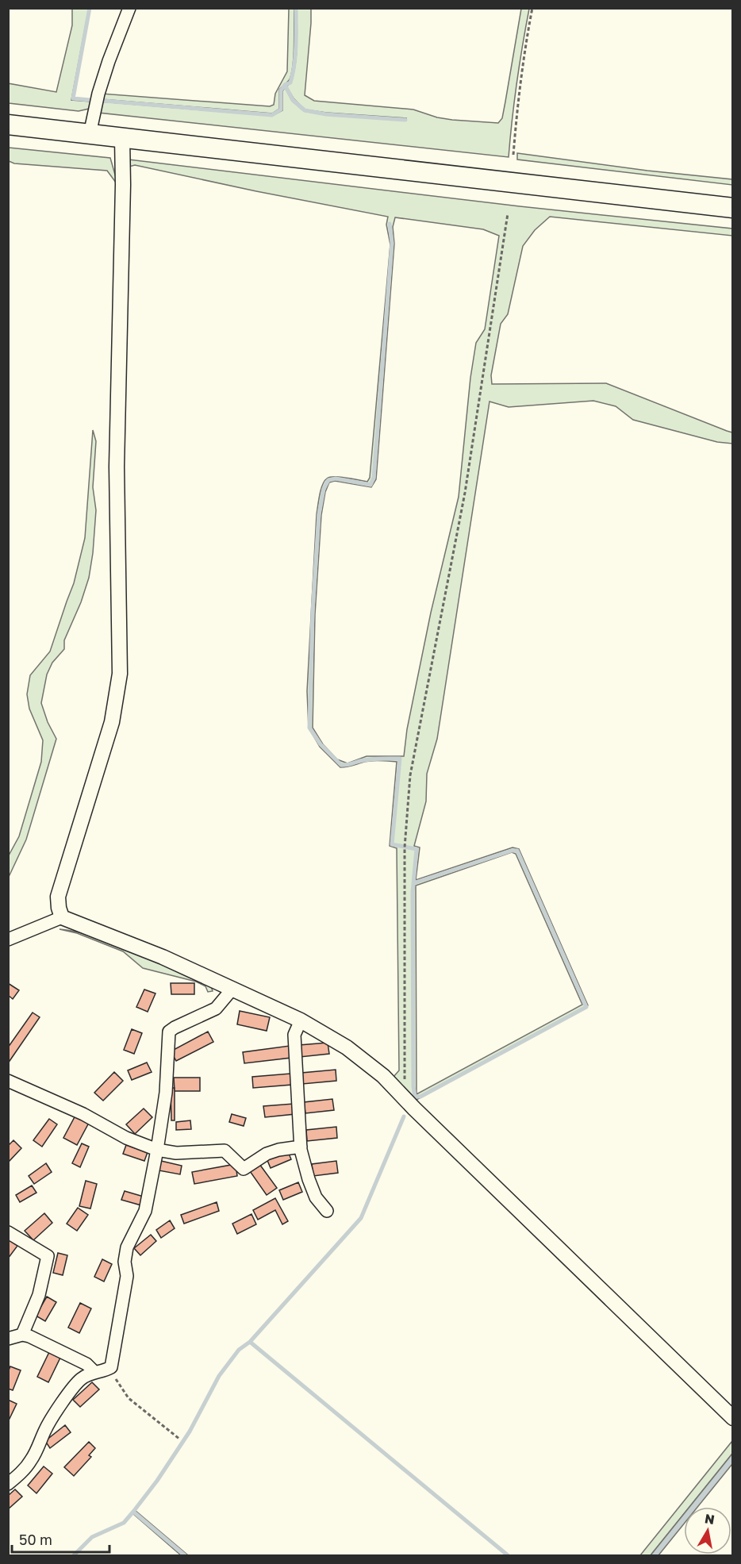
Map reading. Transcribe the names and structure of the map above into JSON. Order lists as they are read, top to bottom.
{
  "scale_bar": "50 m",
  "north": "top"
}
